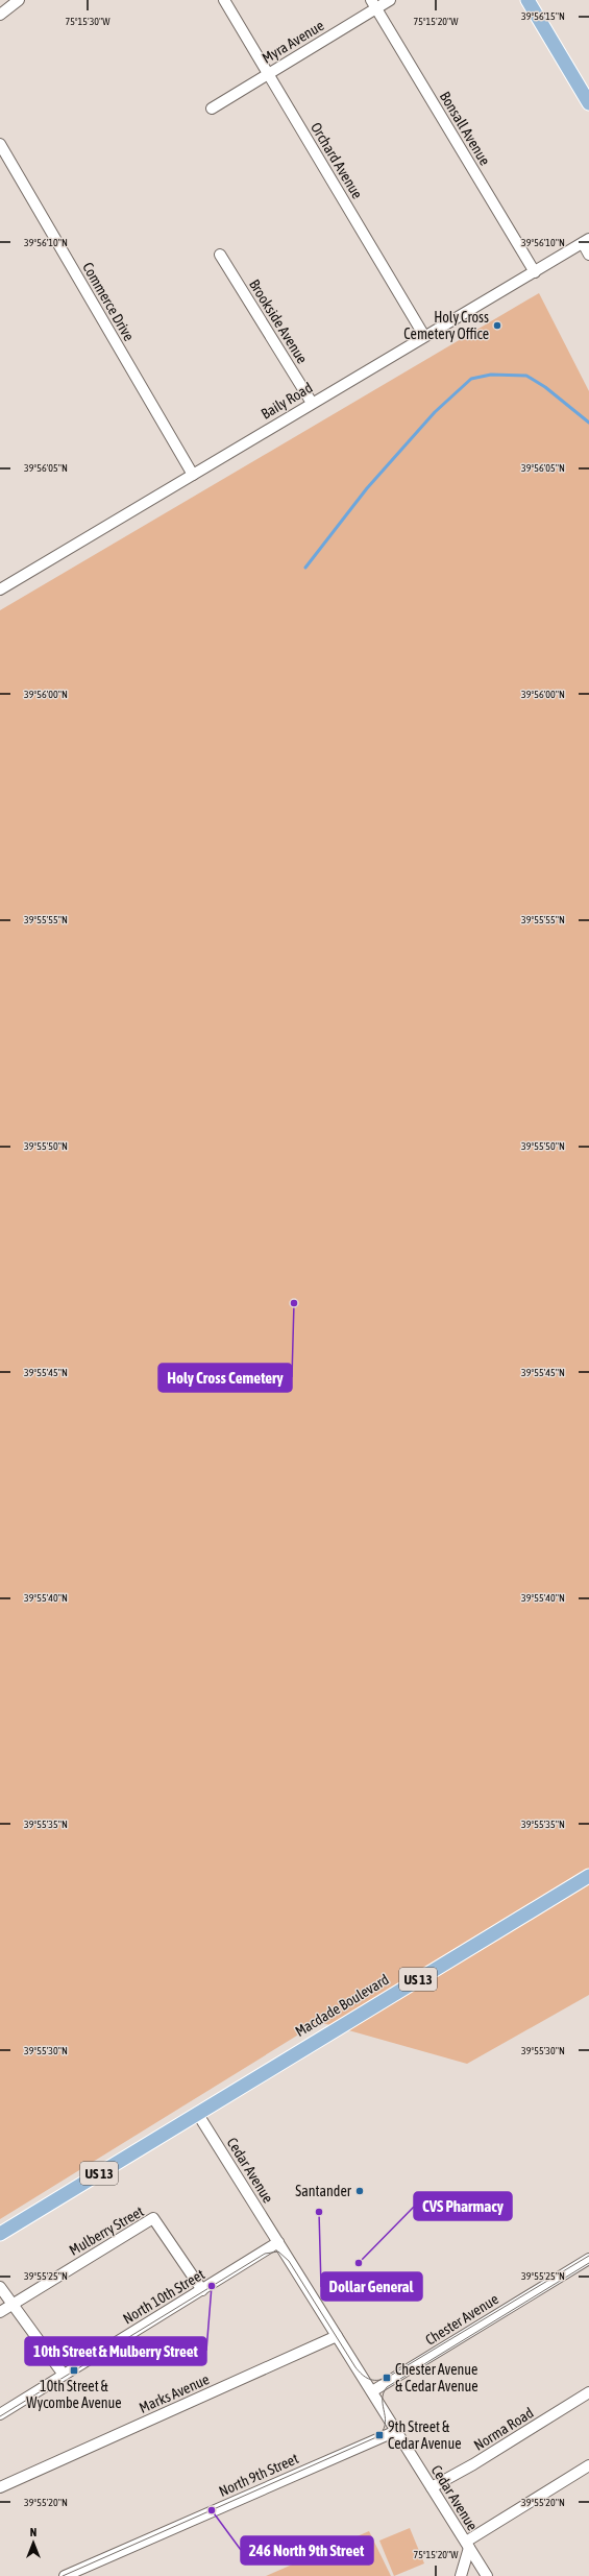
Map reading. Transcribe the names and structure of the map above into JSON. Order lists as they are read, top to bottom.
{
  "streets": {
    "main road": ["US 13", "Macdade Boulevard"],
    "street": [
      "Myra Avenue",
      "Bonsall Avenue",
      "Orchard Avenue",
      "Commerce Drive",
      "Brookside Avenue",
      "Baily Road",
      "Cedar Avenue",
      "Mulberry Street",
      "North 10th Street",
      "Chester Avenue",
      "Marks Avenue",
      "Norma Road",
      "North 9th Street"
    ]
  },
  "crossings": [
    ["Myra Avenue", "Bonsall Avenue"],
    ["Myra Avenue", "Orchard Avenue"],
    ["Bonsall Avenue", "Baily Road"],
    ["Orchard Avenue", "Baily Road"],
    ["Commerce Drive", "Baily Road"],
    ["Brookside Avenue", "Baily Road"],
    ["US 13", "Macdade Boulevard"],
    ["US 13", "Cedar Avenue"],
    ["Macdade Boulevard", "Cedar Avenue"],
    ["Cedar Avenue", "North 10th Street"],
    ["Cedar Avenue", "Chester Avenue"],
    ["Cedar Avenue", "Marks Avenue"],
    ["Cedar Avenue", "Norma Road"],
    ["Cedar Avenue", "North 9th Street"],
    ["Mulberry Street", "North 10th Street"]
  ],
  "places": {
    "other": [
      "Holy Cross Cemetery Office",
      "Holy Cross Cemetery",
      "Santander",
      "Dollar General",
      "CVS Pharmacy",
      "10th Street & Mulberry Street",
      "246 North 9th Street"
    ],
    "transit": ["10th Street & Wycombe Avenue", "Chester Avenue & Cedar Avenue", "9th Street & Cedar Avenue"]
  },
  "north": "top",
  "coordinates": [
    "39°56'15\"N",
    "75°15'30\"W",
    "75°15'20\"W",
    "39°56'10\"N",
    "39°56'05\"N",
    "39°56'00\"N",
    "39°55'55\"N",
    "39°55'50\"N",
    "39°55'45\"N",
    "39°55'40\"N",
    "39°55'35\"N",
    "39°55'30\"N",
    "39°55'25\"N",
    "39°55'20\"N"
  ]
}
